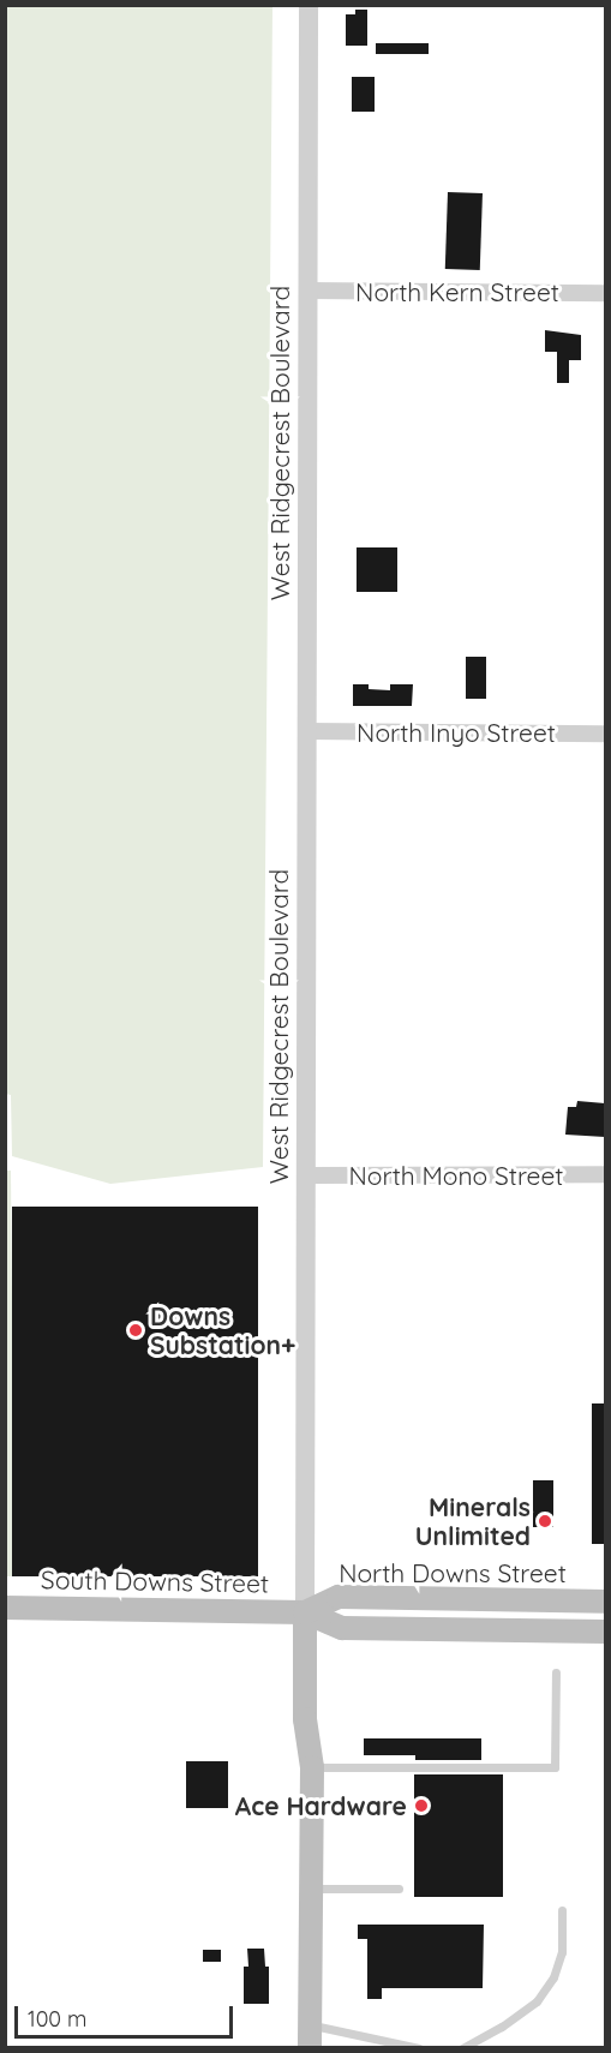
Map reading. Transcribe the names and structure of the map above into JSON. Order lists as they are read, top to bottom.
{
  "streets": {
    "main road": ["West Ridgecrest Boulevard", "North Downs Street", "South Downs Street"],
    "street": ["North Kern Street", "North Inyo Street", "North Mono Street"]
  },
  "crossings": [
    ["North Kern Street", "West Ridgecrest Boulevard"],
    ["West Ridgecrest Boulevard", "North Inyo Street"],
    ["West Ridgecrest Boulevard", "North Mono Street"],
    ["West Ridgecrest Boulevard", "North Downs Street"],
    ["West Ridgecrest Boulevard", "South Downs Street"],
    ["North Downs Street", "South Downs Street"]
  ],
  "places": ["Downs Substation+", "Minerals Unlimited", "Ace Hardware"],
  "scale_bar": "100 m"
}
